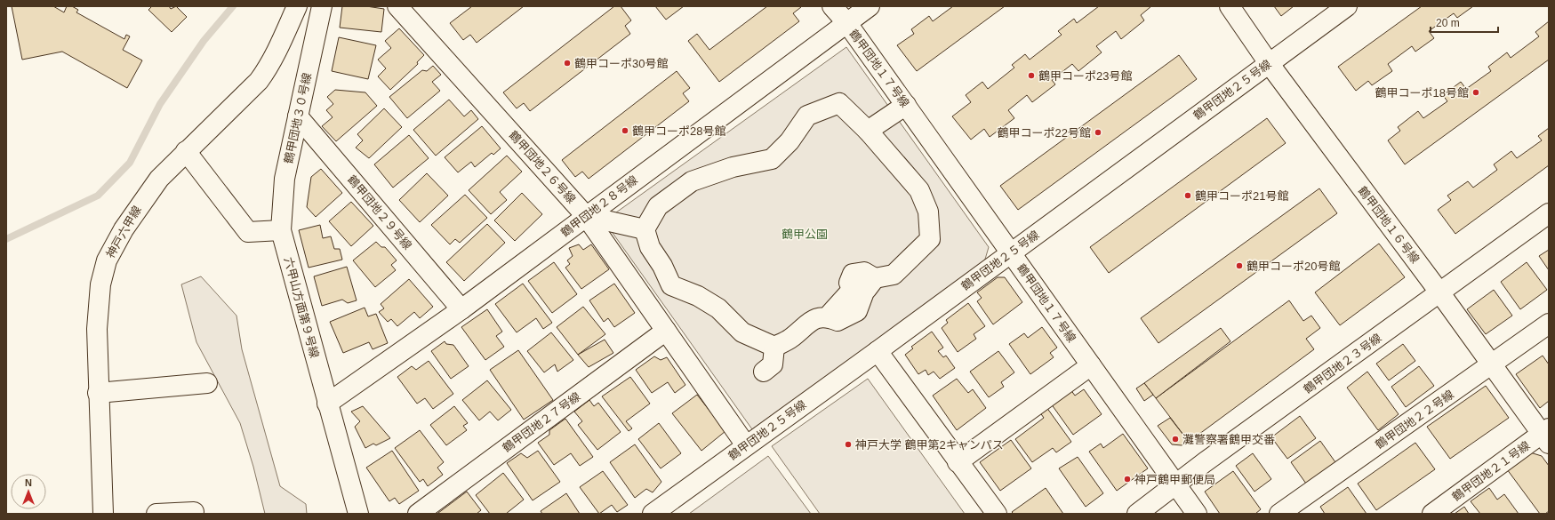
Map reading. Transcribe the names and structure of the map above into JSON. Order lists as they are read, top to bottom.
{
  "streets": {
    "street": [
      "鶴甲団地１７号線",
      "鶴甲団地２５号線",
      "鶴甲団地３０号線",
      "鶴甲団地２６号線",
      "鶴甲団地２８号線",
      "鶴甲団地２９号線",
      "鶴甲団地１６号線",
      "神戸六甲線",
      "六甲山方面第９号線",
      "鶴甲団地２３号線",
      "鶴甲団地２２号線",
      "鶴甲団地２７号線",
      "鶴甲団地２１号線"
    ]
  },
  "crossings": [
    ["鶴甲団地１７号線", "鶴甲団地２５号線"],
    ["鶴甲団地１７号線", "鶴甲団地２８号線"],
    ["鶴甲団地１７号線", "鶴甲団地２３号線"],
    ["鶴甲団地２５号線", "鶴甲団地２６号線"],
    ["鶴甲団地２５号線", "鶴甲団地１６号線"],
    ["鶴甲団地３０号線", "鶴甲団地２９号線"],
    ["鶴甲団地３０号線", "六甲山方面第９号線"],
    ["鶴甲団地２６号線", "鶴甲団地２８号線"],
    ["鶴甲団地２６号線", "鶴甲団地２７号線"],
    ["鶴甲団地２８号線", "鶴甲団地２９号線"],
    ["鶴甲団地２８号線", "六甲山方面第９号線"],
    ["鶴甲団地１６号線", "鶴甲団地２３号線"],
    ["鶴甲団地１６号線", "鶴甲団地２２号線"],
    ["鶴甲団地１６号線", "鶴甲団地２１号線"]
  ],
  "parks": ["鶴甲公園"],
  "places": [
    "鶴甲コーポ30号館",
    "鶴甲コーポ23号館",
    "鶴甲コーポ18号館",
    "鶴甲コーポ28号館",
    "鶴甲コーポ22号館",
    "鶴甲コーポ21号館",
    "鶴甲コーポ20号館",
    "灘警察署鶴甲交番",
    "神戸大学 鶴甲第2キャンパス",
    "神戸鶴甲郵便局"
  ],
  "scale_bar": "20 m",
  "north": "top"
}
